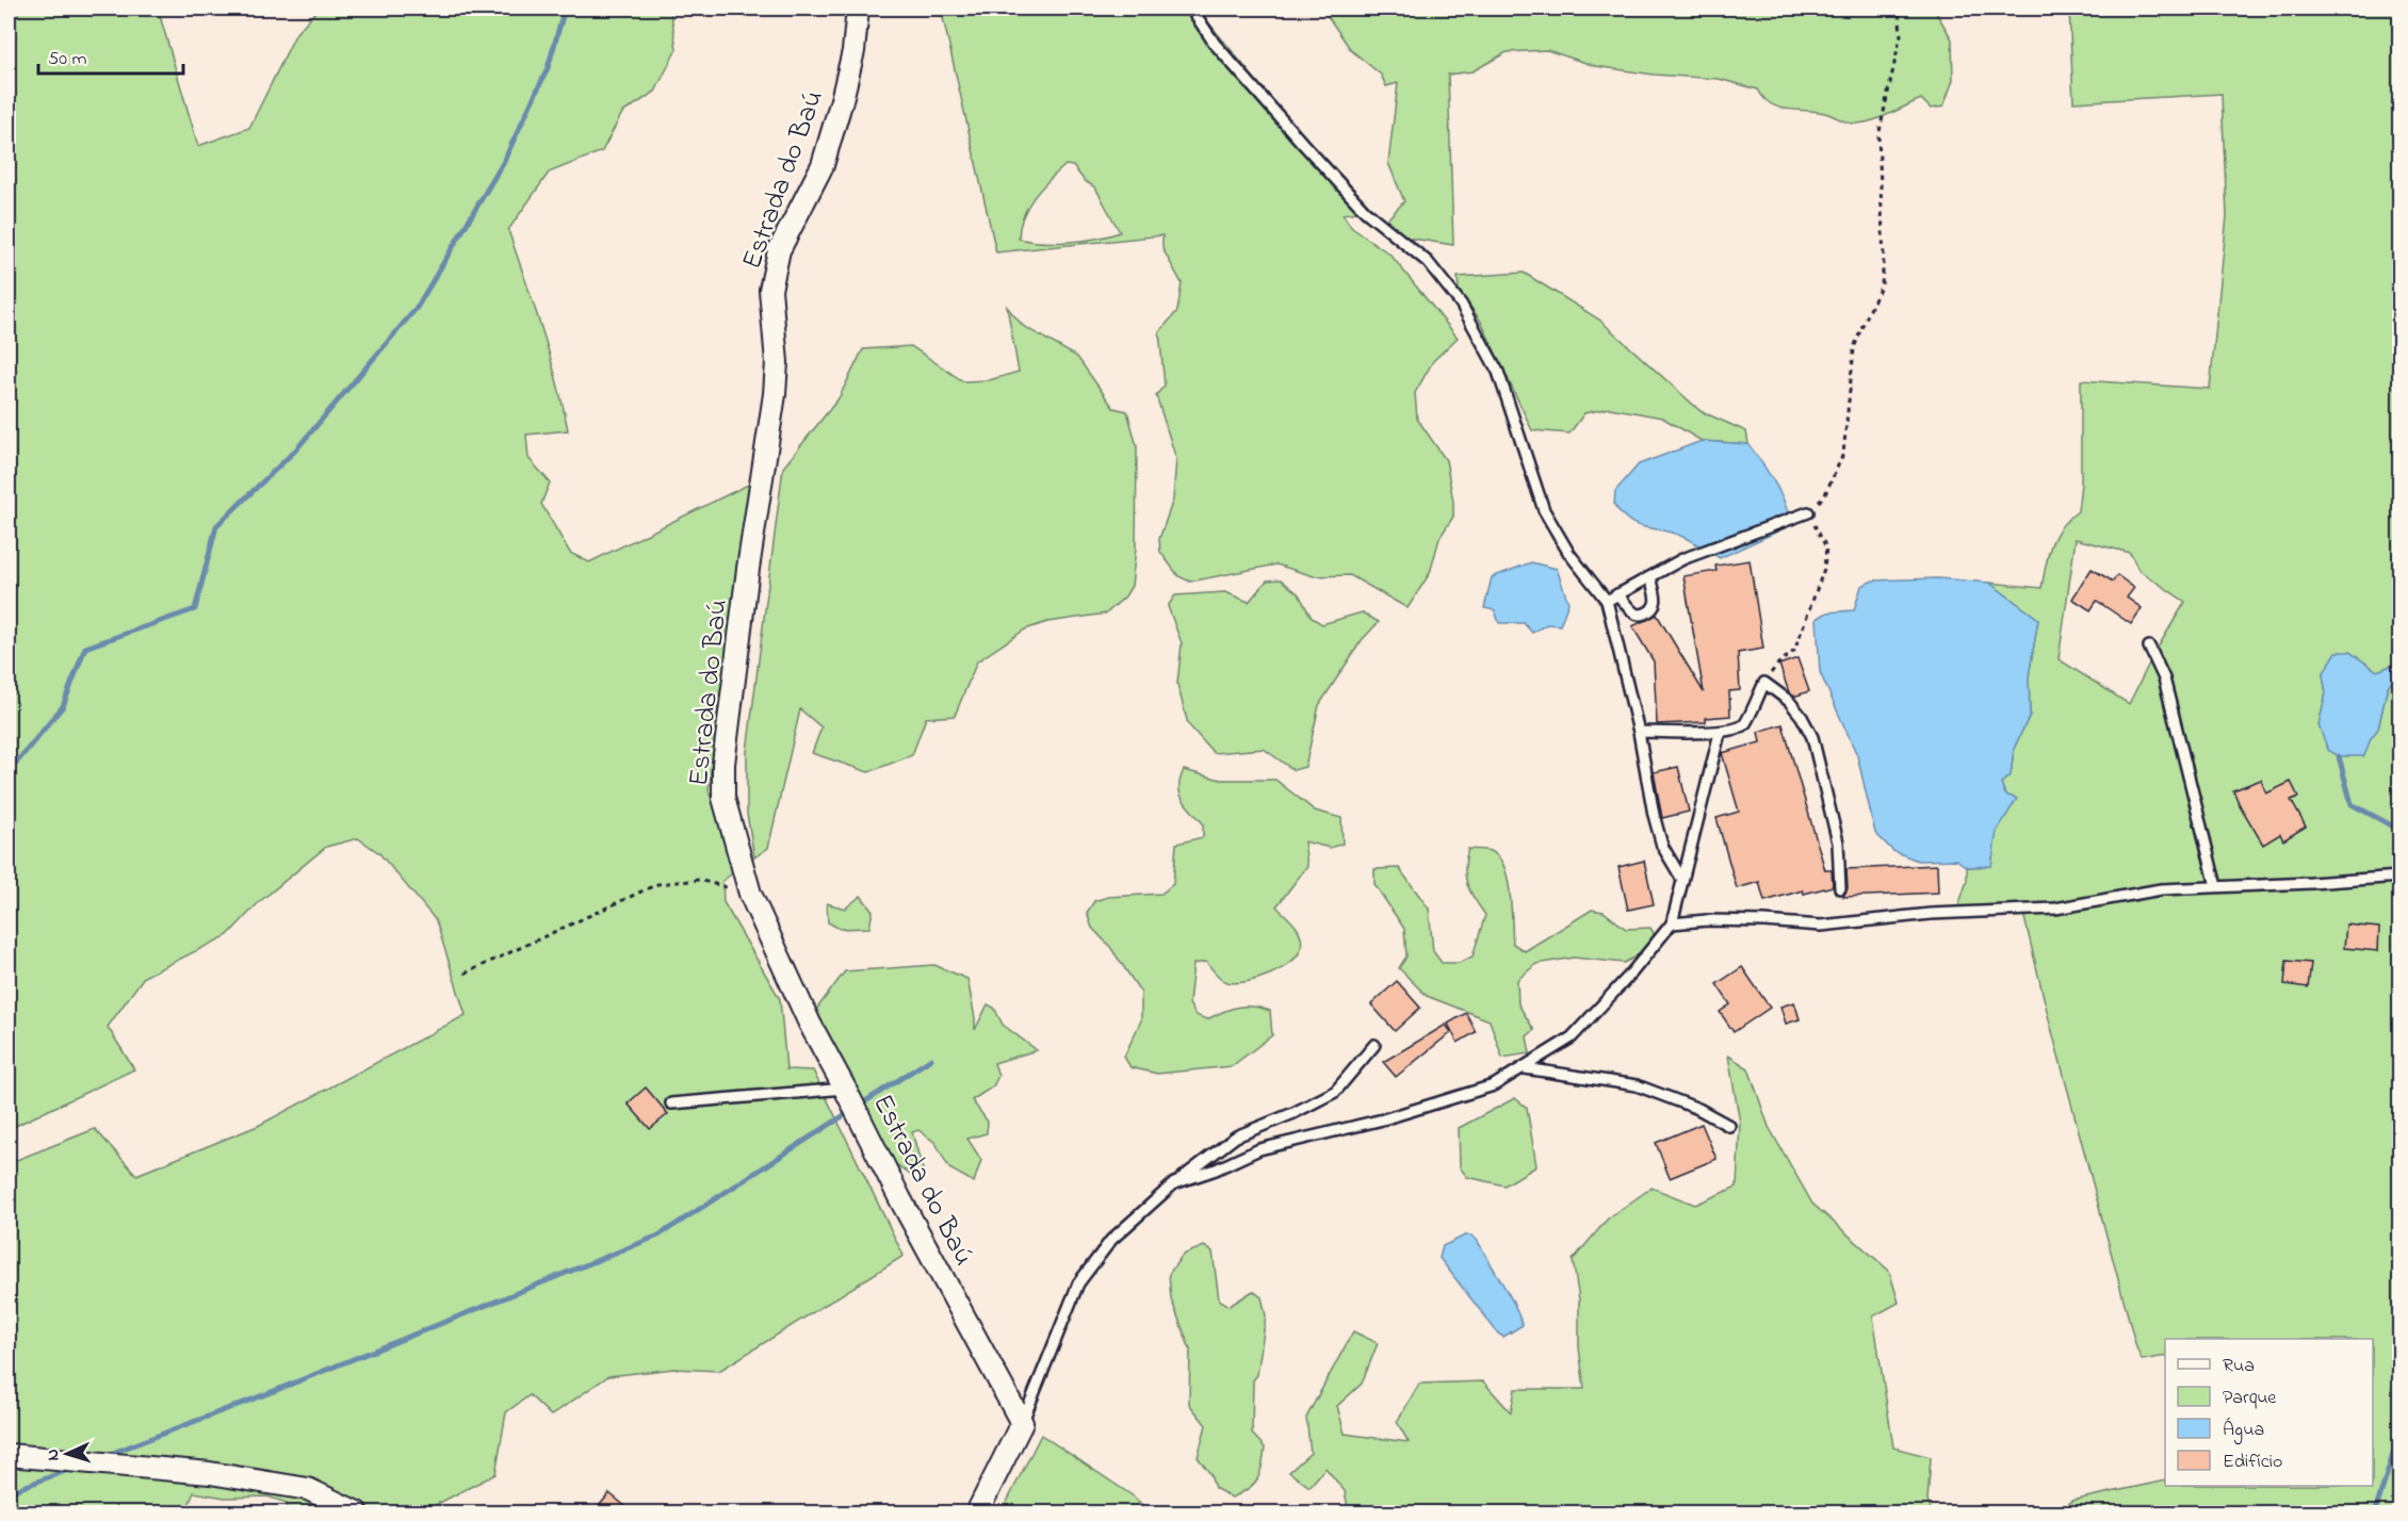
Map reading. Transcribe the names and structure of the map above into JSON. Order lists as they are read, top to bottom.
{
  "streets": {
    "street": ["Estrada do Baú"]
  },
  "legend": [
    "Rua",
    "Parque",
    "Água",
    "Edifício"
  ],
  "scale_bar": "50 m",
  "north": "left"
}
